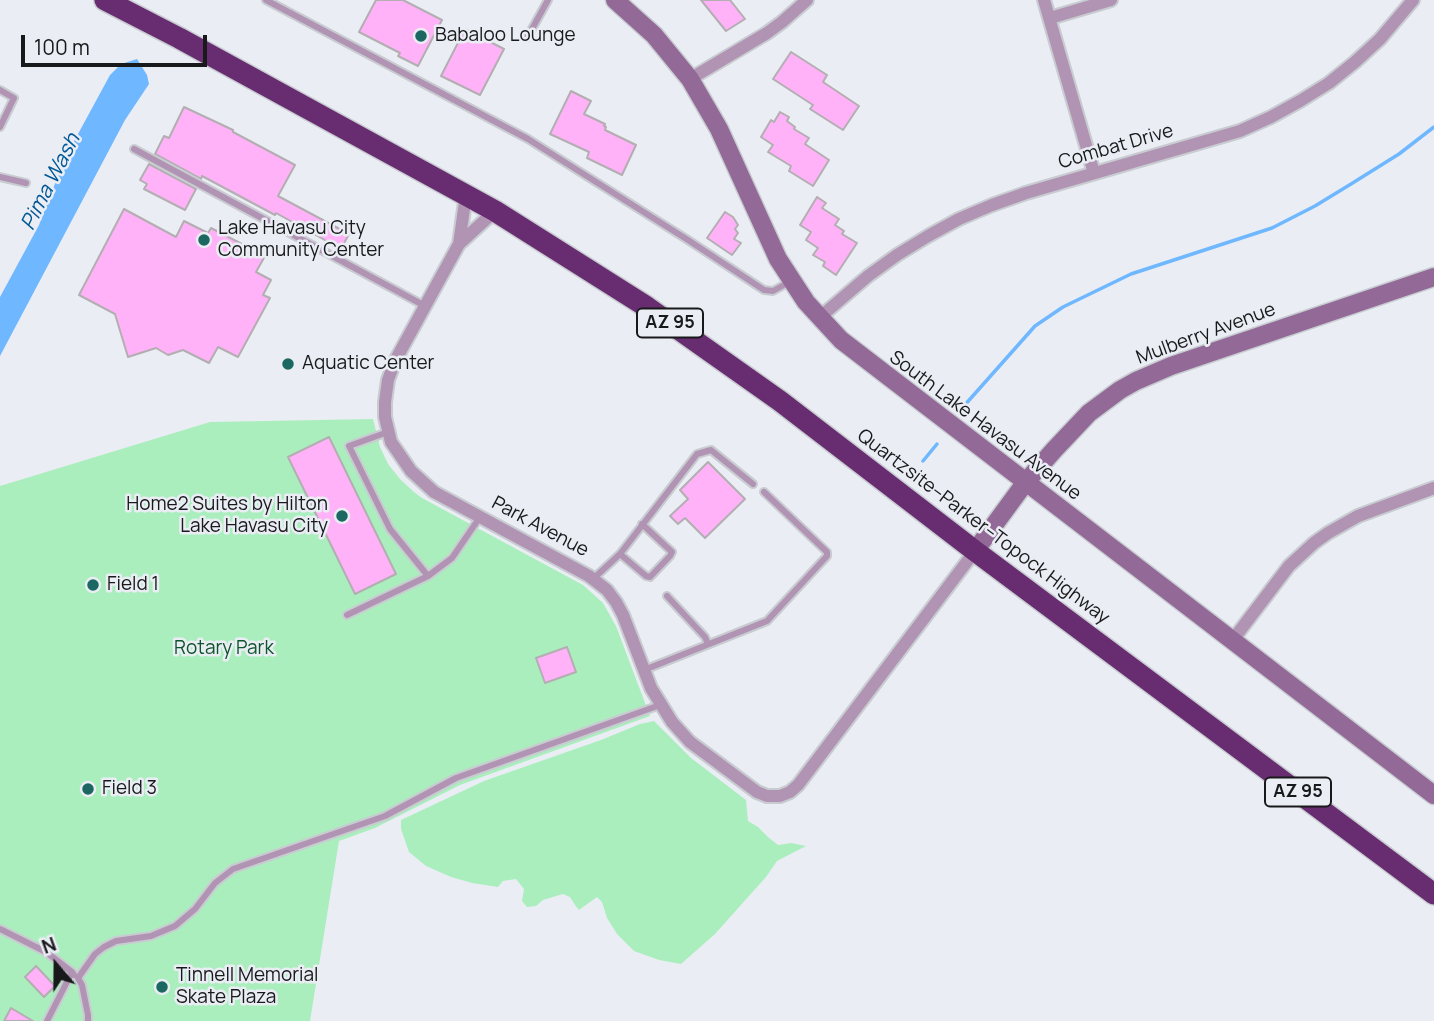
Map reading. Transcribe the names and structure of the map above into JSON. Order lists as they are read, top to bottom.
{
  "streets": {
    "highway": ["AZ 95", "Quartzsite–Parker–Topock Highway"],
    "main road": ["Mulberry Avenue", "South Lake Havasu Avenue"],
    "street": ["Combat Drive", "Park Avenue"]
  },
  "crossings": [
    ["Combat Drive", "South Lake Havasu Avenue"],
    ["AZ 95", "Park Avenue"],
    ["AZ 95", "Quartzsite–Parker–Topock Highway"],
    ["Mulberry Avenue", "South Lake Havasu Avenue"],
    ["Mulberry Avenue", "Park Avenue"],
    ["Mulberry Avenue", "Quartzsite–Parker–Topock Highway"],
    ["Park Avenue", "Quartzsite–Parker–Topock Highway"]
  ],
  "water": ["Pima Wash"],
  "parks": ["Rotary Park"],
  "places": [
    "Babaloo Lounge",
    "Lake Havasu City Community Center",
    "Aquatic Center",
    "Home2 Suites by Hilton Lake Havasu City",
    "Field 1",
    "Field 3",
    "Tinnell Memorial Skate Plaza"
  ],
  "scale_bar": "100 m",
  "north": "top"
}
